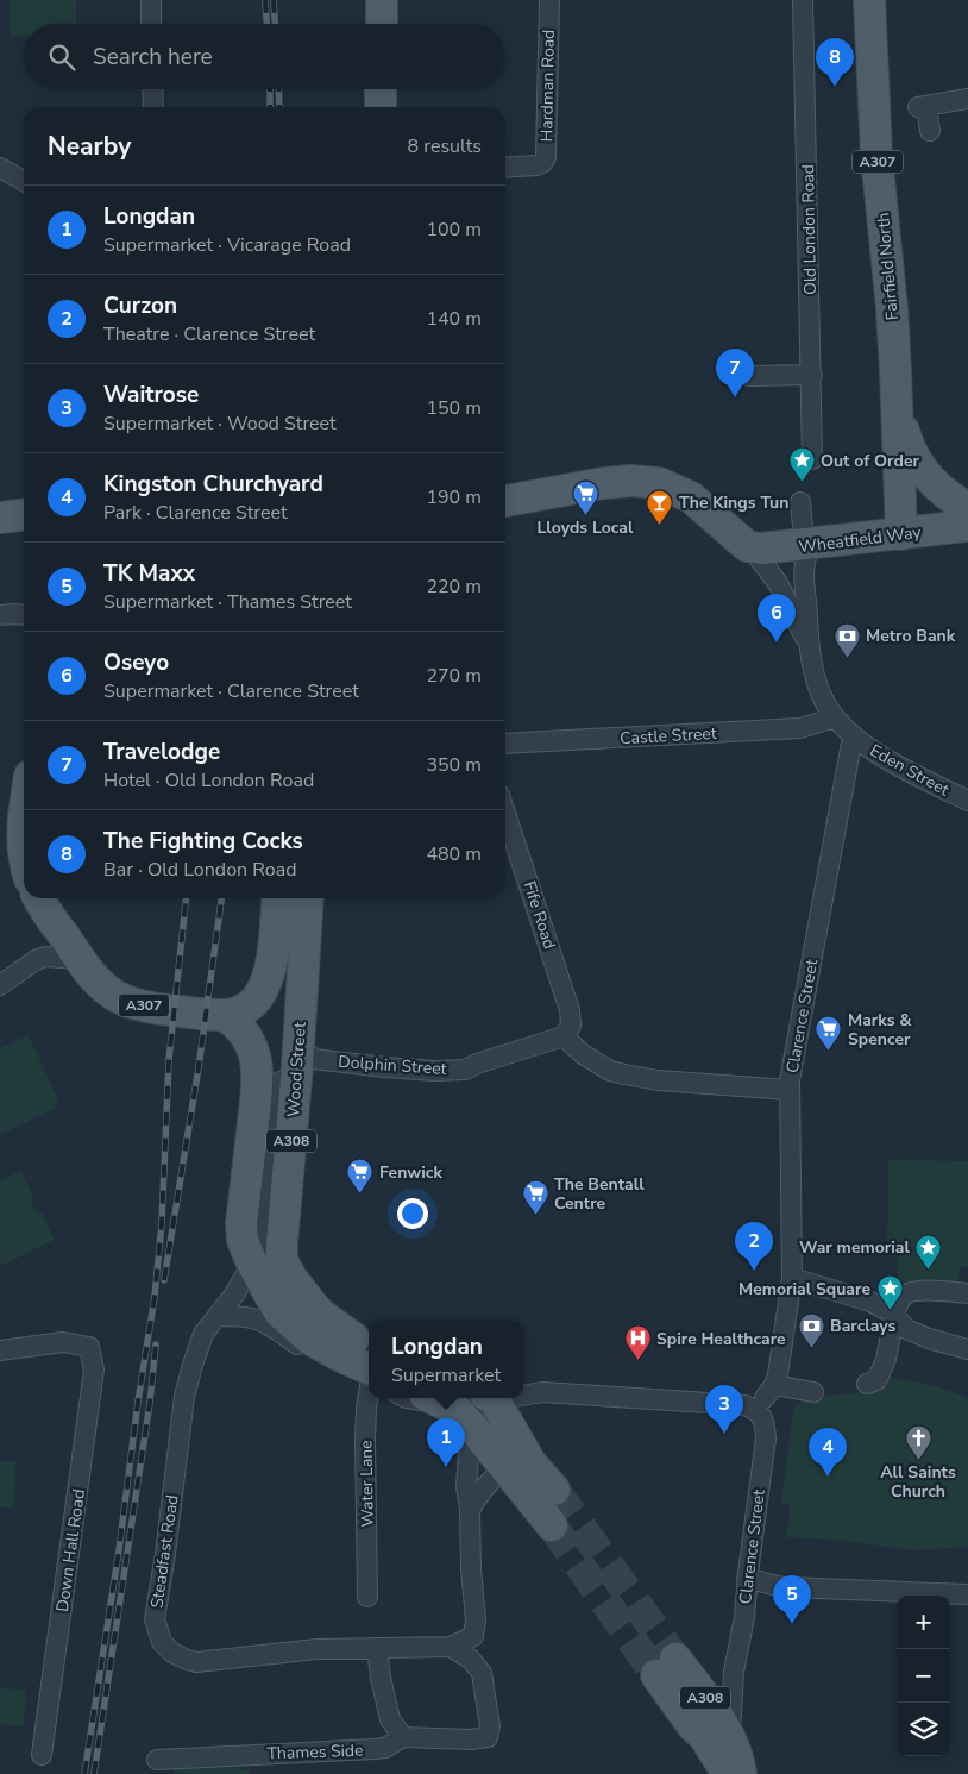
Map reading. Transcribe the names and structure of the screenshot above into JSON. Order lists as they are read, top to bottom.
{
  "streets": {
    "main road": [
      "A307",
      "Fairfield North",
      "Wheatfield Way",
      "Wood Street",
      "A308"
    ],
    "street": [
      "Hardman Road",
      "Old London Road",
      "Castle Street",
      "Eden Street",
      "Fife Road",
      "Clarence Street",
      "Dolphin Street",
      "Water Lane",
      "Down Hall Road",
      "Steadfast Road",
      "Thames Side"
    ]
  },
  "crossings": [
    ["A307", "Fairfield North"],
    ["A307", "A308"],
    ["Fairfield North", "Wheatfield Way"],
    ["Eden Street", "Clarence Street"],
    ["Fife Road", "Dolphin Street"],
    ["Clarence Street", "A308"],
    ["Dolphin Street", "Wood Street"],
    ["Wood Street", "A308"],
    ["Wood Street", "Water Lane"],
    ["Wood Street", "Steadfast Road"],
    ["A308", "Water Lane"],
    ["Steadfast Road", "Thames Side"]
  ],
  "places": {
    "place": ["Out of Order", "War memorial", "Memorial Square"],
    "supermarket": [
      "Lloyds Local",
      "Marks & Spencer",
      "Fenwick",
      "The Bentall Centre"
    ],
    "bar": ["The Kings Tun"],
    "bank": ["Metro Bank", "Barclays"],
    "hospital": ["Spire Healthcare"],
    "church": ["All Saints Church"]
  },
  "page": {
    "search": "Search here",
    "pins": [
      "8",
      "7",
      "6",
      "2",
      "3",
      "1",
      "4",
      "5"
    ],
    "heading": ["Nearby", "8 results"],
    "list": [
      {
        "mark": "1",
        "name": "Longdan",
        "note": "Supermarket · Vicarage Road",
        "value": "100 m"
      },
      {
        "mark": "2",
        "name": "Curzon",
        "note": "Theatre · Clarence Street",
        "value": "140 m"
      },
      {
        "mark": "3",
        "name": "Waitrose",
        "note": "Supermarket · Wood Street",
        "value": "150 m"
      },
      {
        "mark": "4",
        "name": "Kingston Churchyard",
        "note": "Park · Clarence Street",
        "value": "190 m"
      },
      {
        "mark": "5",
        "name": "TK Maxx",
        "note": "Supermarket · Thames Street",
        "value": "220 m"
      },
      {
        "mark": "6",
        "name": "Oseyo",
        "note": "Supermarket · Clarence Street",
        "value": "270 m"
      },
      {
        "mark": "7",
        "name": "Travelodge",
        "note": "Hotel · Old London Road",
        "value": "350 m"
      },
      {
        "mark": "8",
        "name": "The Fighting Cocks",
        "note": "Bar · Old London Road",
        "value": "480 m"
      }
    ],
    "popup": ["Longdan", "Supermarket"],
    "map_buttons": ["+", "−"]
  }
}
